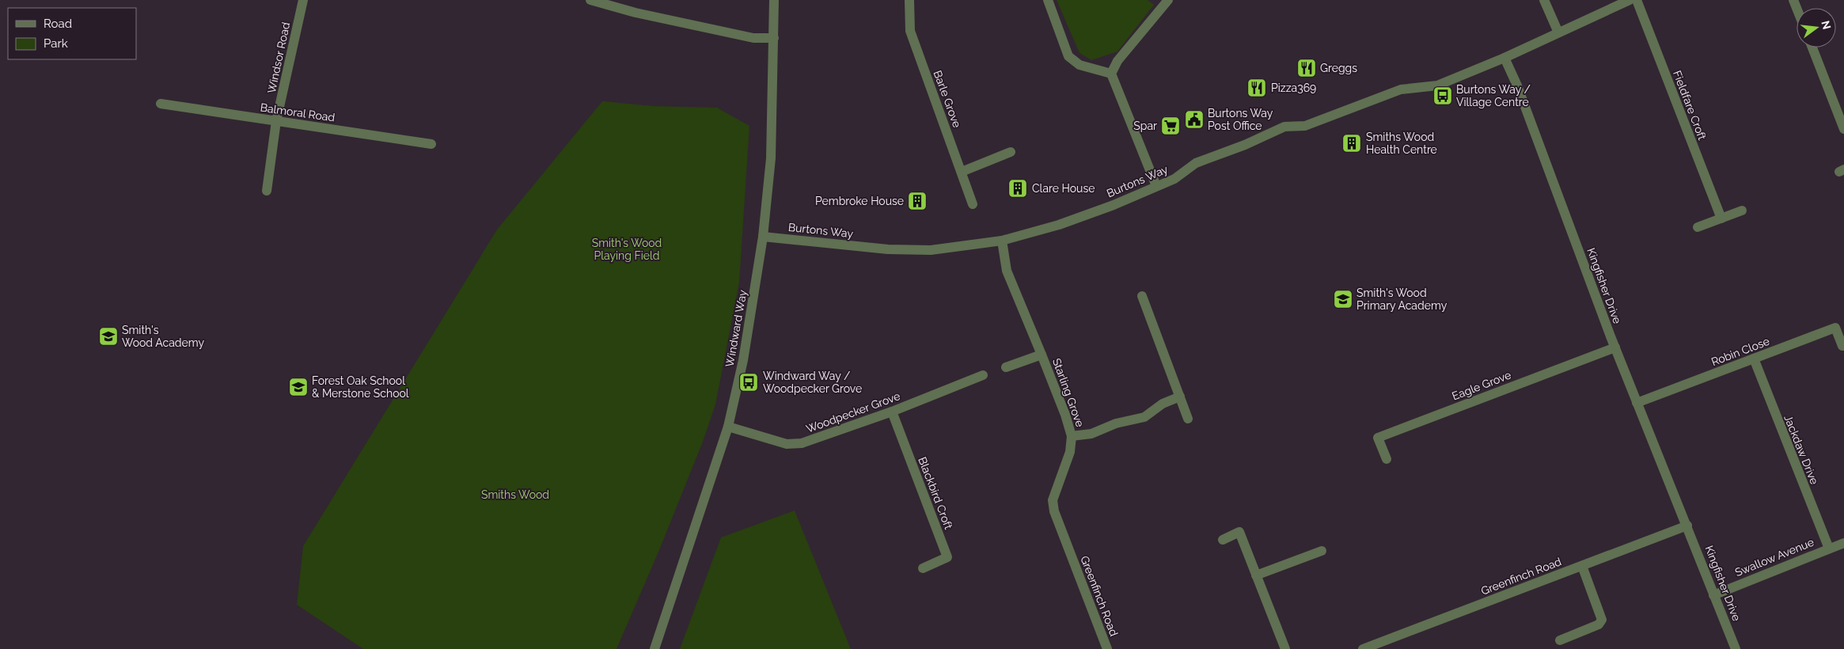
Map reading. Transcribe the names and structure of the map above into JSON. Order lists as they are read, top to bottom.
{
  "streets": {
    "street": [
      "Windsor Road",
      "Barle Grove",
      "Fieldfare Croft",
      "Balmoral Road",
      "Burtons Way",
      "Kingfisher Drive",
      "Windward Way",
      "Robin Close",
      "Eagle Grove",
      "Starling Grove",
      "Woodpecker Grove",
      "Jackdaw Drive",
      "Blackbird Croft",
      "Swallow Avenue",
      "Greenfinch Road"
    ]
  },
  "crossings": [
    ["Windsor Road", "Balmoral Road"],
    ["Burtons Way", "Kingfisher Drive"],
    ["Burtons Way", "Windward Way"],
    ["Burtons Way", "Starling Grove"],
    ["Kingfisher Drive", "Robin Close"],
    ["Kingfisher Drive", "Eagle Grove"],
    ["Kingfisher Drive", "Swallow Avenue"],
    ["Kingfisher Drive", "Greenfinch Road"],
    ["Windward Way", "Woodpecker Grove"],
    ["Robin Close", "Jackdaw Drive"],
    ["Starling Grove", "Greenfinch Road"],
    ["Woodpecker Grove", "Blackbird Croft"],
    ["Jackdaw Drive", "Swallow Avenue"]
  ],
  "parks": ["Smith's Wood Playing Field", "Smiths Wood"],
  "places": {
    "restaurant": ["Greggs", "Pizza369"],
    "bus stop": ["Burtons Way / Village Centre", "Windward Way / Woodpecker Grove"],
    "public building": ["Burtons Way Post Office"],
    "supermarket": ["Spar"],
    "building": ["Smiths Wood Health Centre", "Clare House", "Pembroke House"],
    "school or university": ["Smith's Wood Primary Academy", "Smith's Wood Academy", "Forest Oak School & Merstone School"]
  },
  "legend": ["Road", "Park"],
  "north": "right"
}
